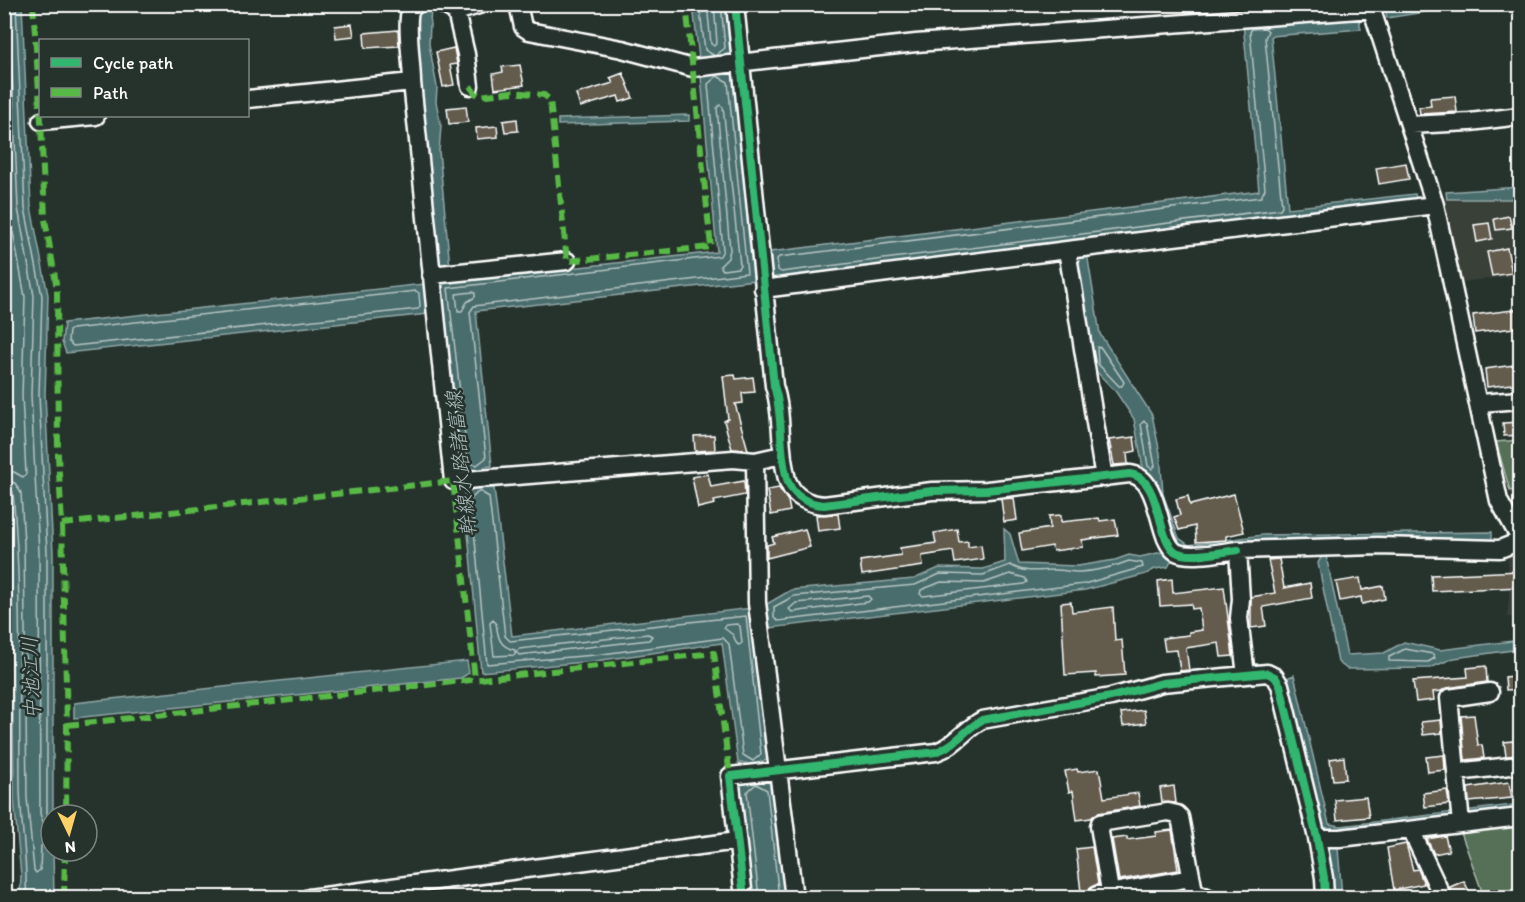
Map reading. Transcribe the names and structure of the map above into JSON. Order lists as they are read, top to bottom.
{
  "water": ["幹線水路諸富線", "中池江川"],
  "legend": ["Cycle path", "Path"],
  "north": "bottom"
}
